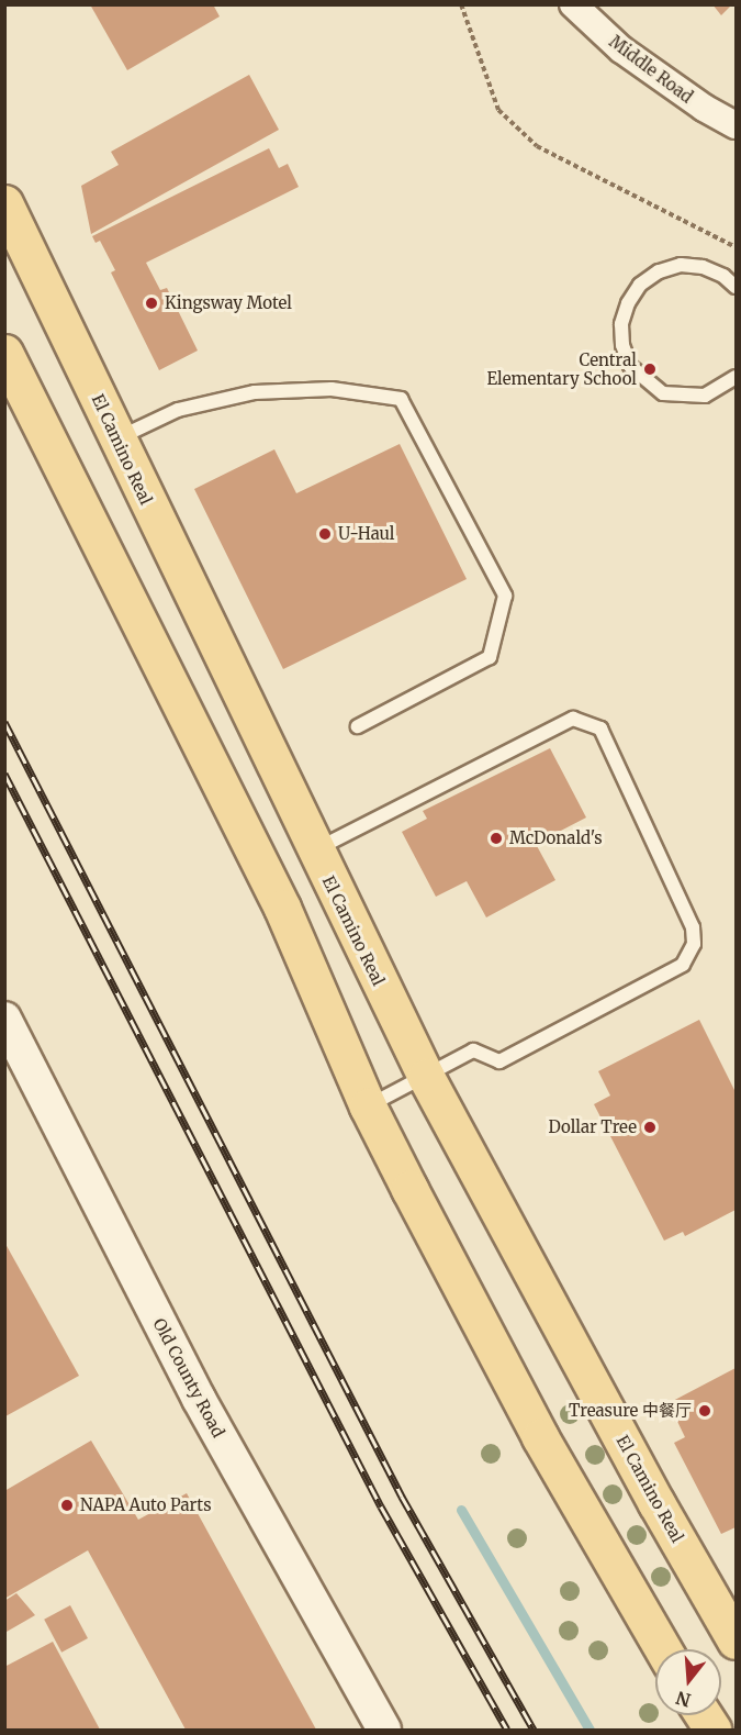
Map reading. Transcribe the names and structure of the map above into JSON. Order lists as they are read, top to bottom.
{
  "streets": {
    "main road": ["El Camino Real"],
    "street": ["Middle Road", "Old County Road"]
  },
  "places": [
    "Kingsway Motel",
    "Central Elementary School",
    "U-Haul",
    "McDonald's",
    "Dollar Tree",
    "Treasure 中餐厅",
    "NAPA Auto Parts"
  ],
  "north": "bottom"
}
